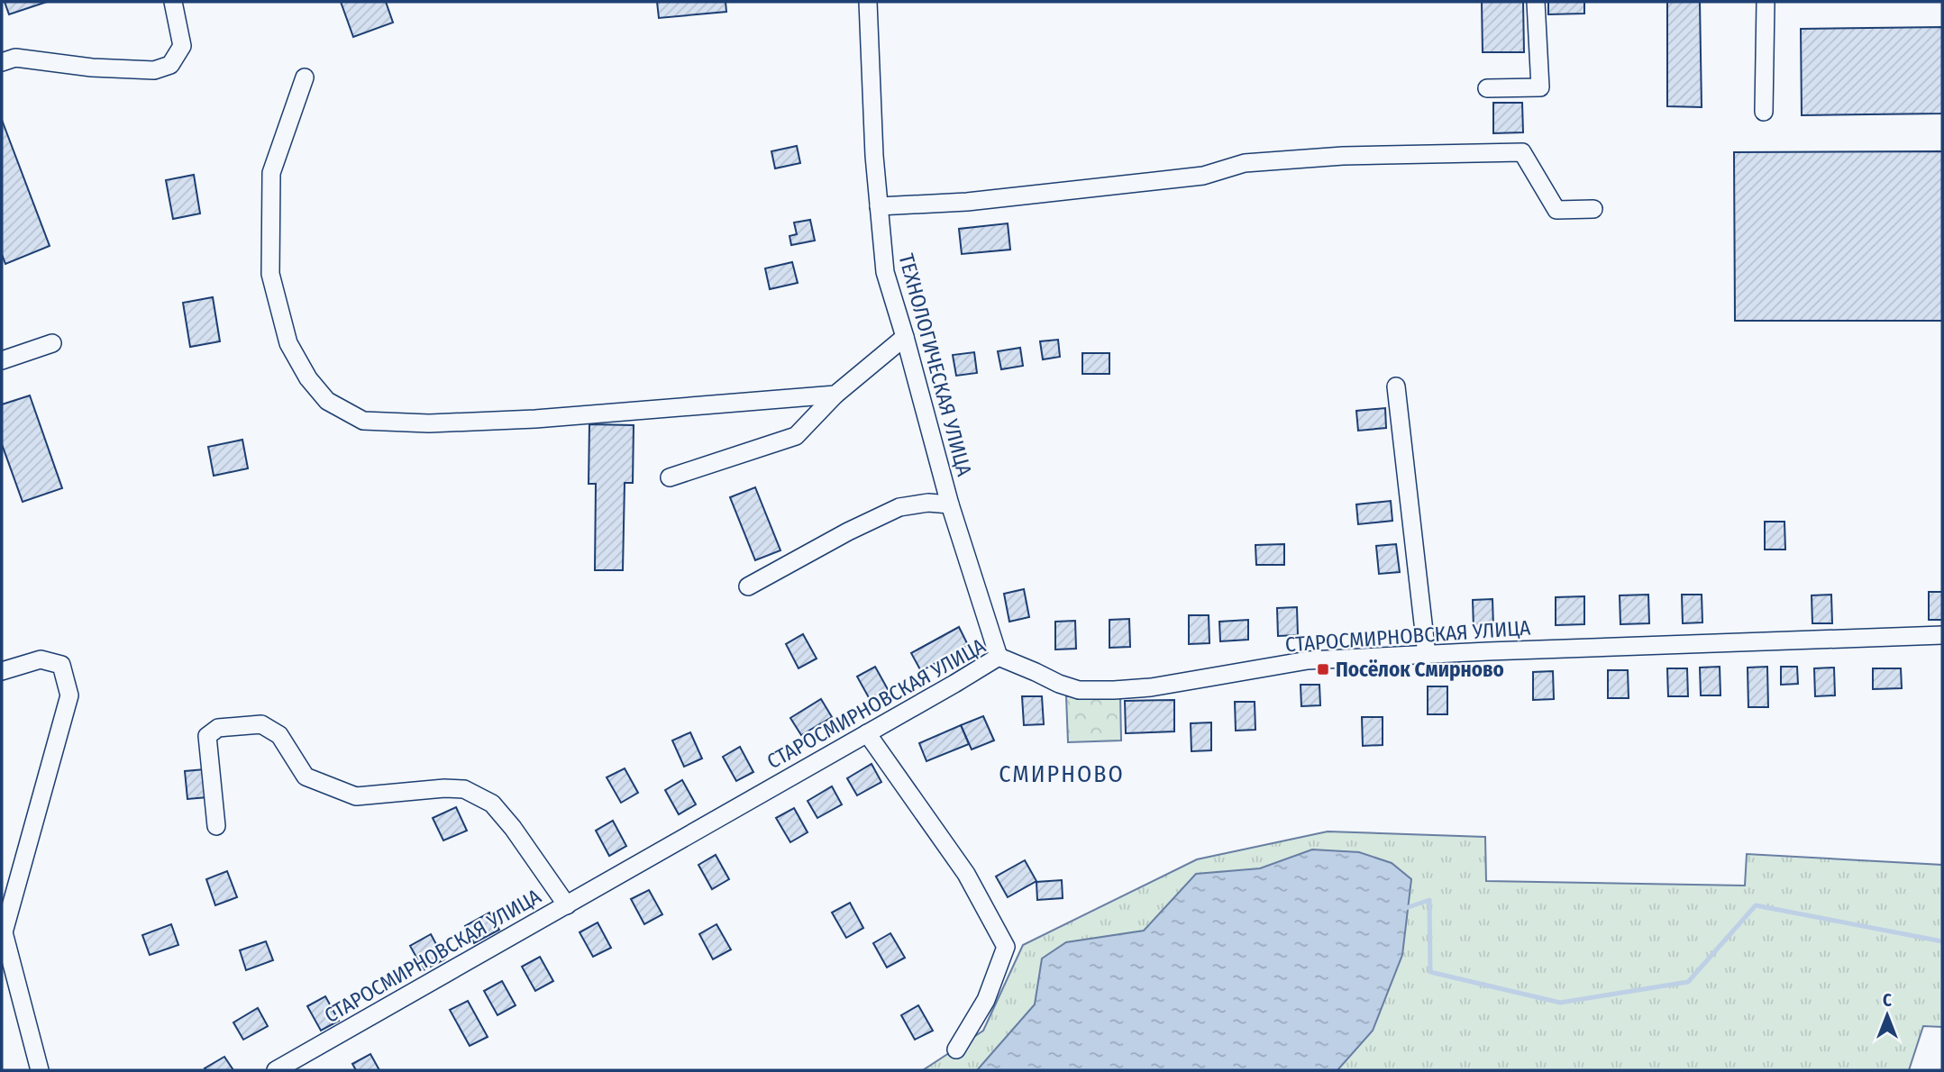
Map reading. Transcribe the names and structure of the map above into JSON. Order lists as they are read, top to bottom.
{
  "streets": {
    "street": ["ТЕХНОЛОГИЧЕСКАЯ УЛИЦА", "СТАРОСМИРНОВСКАЯ УЛИЦА"]
  },
  "crossings": [
    ["ТЕХНОЛОГИЧЕСКАЯ УЛИЦА", "СТАРОСМИРНОВСКАЯ УЛИЦА"]
  ],
  "districts": ["СМИРНОВО"],
  "places": {
    "transit": ["Посёлок Смирново"]
  },
  "north": "top"
}
